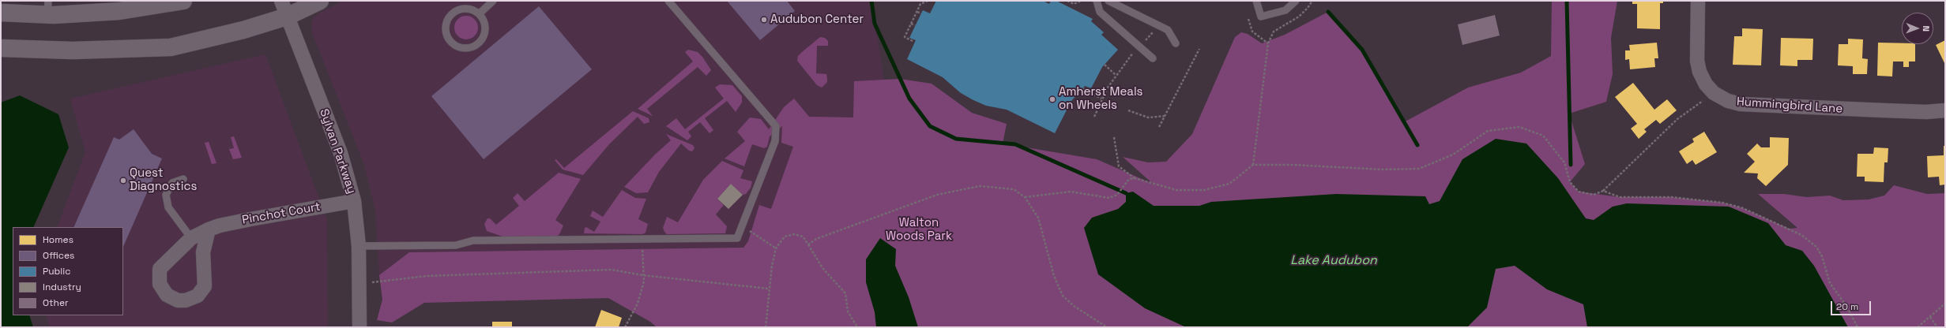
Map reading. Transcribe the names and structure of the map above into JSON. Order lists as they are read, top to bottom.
{
  "streets": {
    "street": ["Hummingbird Lane", "Sylvan Parkway", "Pinchot Court"]
  },
  "crossings": [
    ["Sylvan Parkway", "Pinchot Court"]
  ],
  "water": ["Lake Audubon"],
  "parks": ["Walton Woods Park"],
  "places": ["Audubon Center", "Amherst Meals on Wheels", "Quest Diagnostics"],
  "legend": [
    "Homes",
    "Offices",
    "Public",
    "Industry",
    "Other"
  ],
  "scale_bar": "20 m",
  "north": "right"
}
